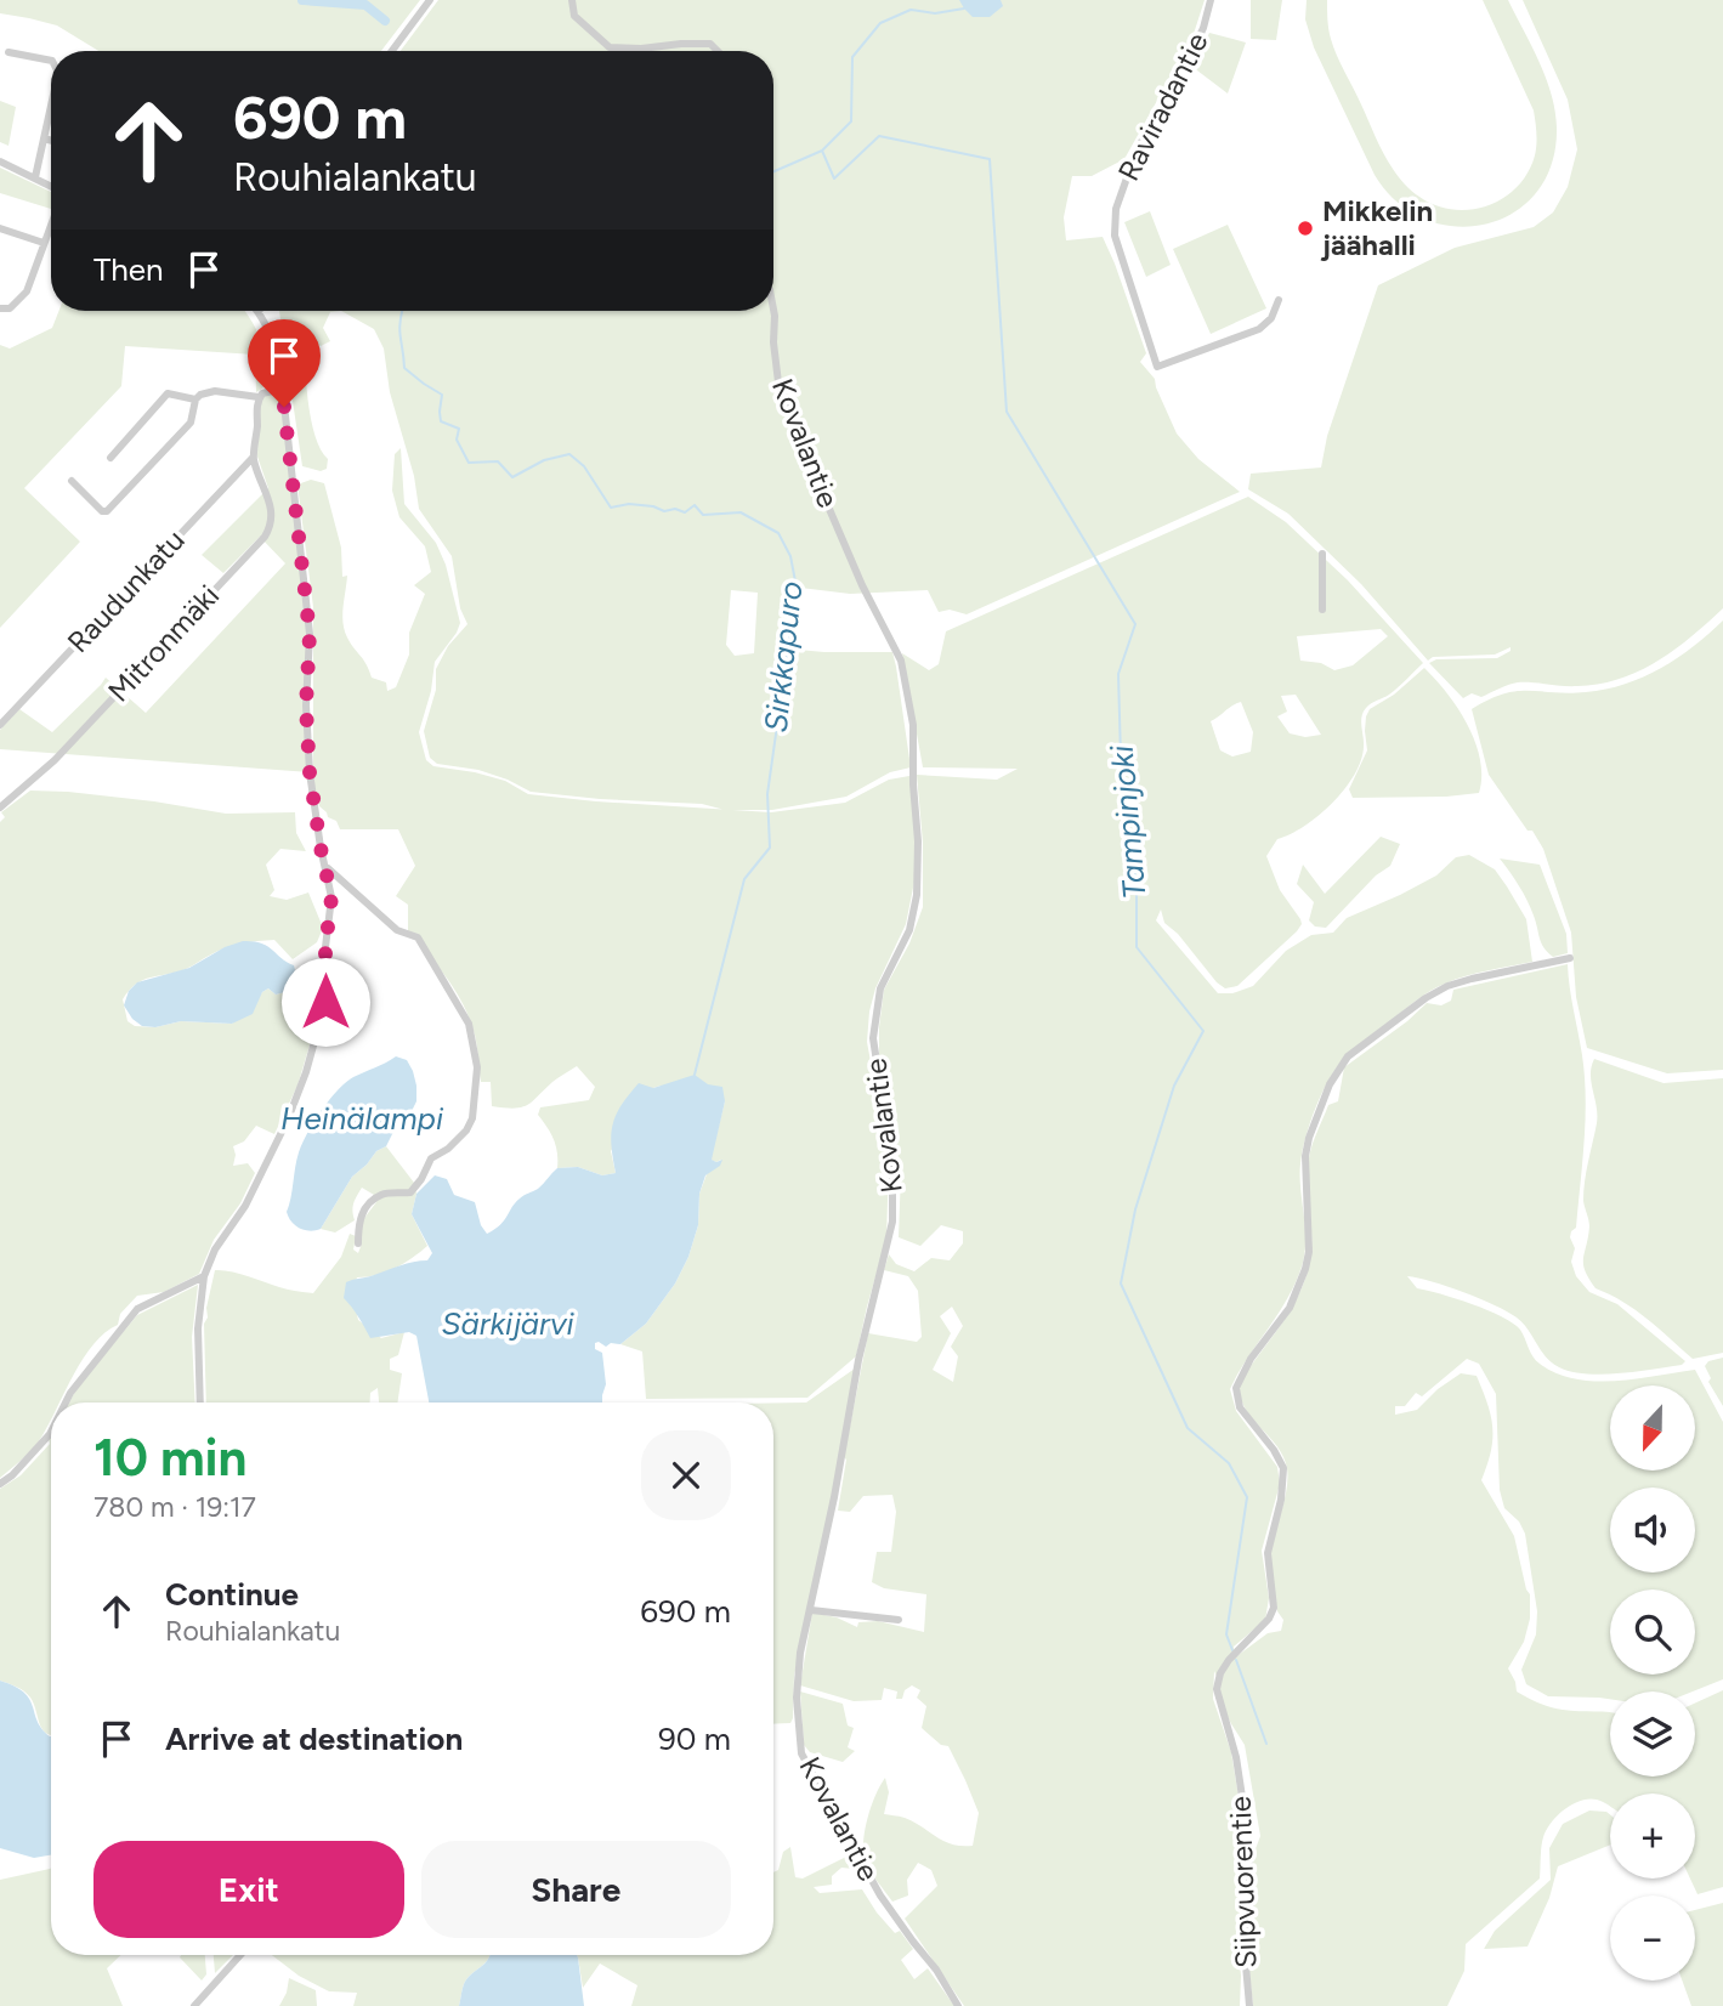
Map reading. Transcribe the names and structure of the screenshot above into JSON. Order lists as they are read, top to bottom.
{
  "streets": {
    "street": [
      "Raviradantie",
      "Kovalantie",
      "Raudunkatu",
      "Mitronmäki",
      "Siipvuorentie"
    ]
  },
  "crossings": [
    ["Raudunkatu", "Mitronmäki"]
  ],
  "water": [
    "Sirkkapuro",
    "Tampinjoki",
    "Heinälampi",
    "Särkijärvi"
  ],
  "places": ["Mikkelin jäähalli"],
  "north": "bottom",
  "page": {
    "turn": ["690 m", "Rouhialankatu"],
    "then": "Then",
    "map_buttons": ["+", "−"],
    "heading": ["10 min", "780 m · 19:17"],
    "list": [
      {
        "name": "Continue",
        "note": "Rouhialankatu",
        "value": "690 m"
      },
      {
        "name": "Arrive at destination",
        "value": "90 m"
      }
    ],
    "buttons": ["Exit", "Share"]
  }
}
